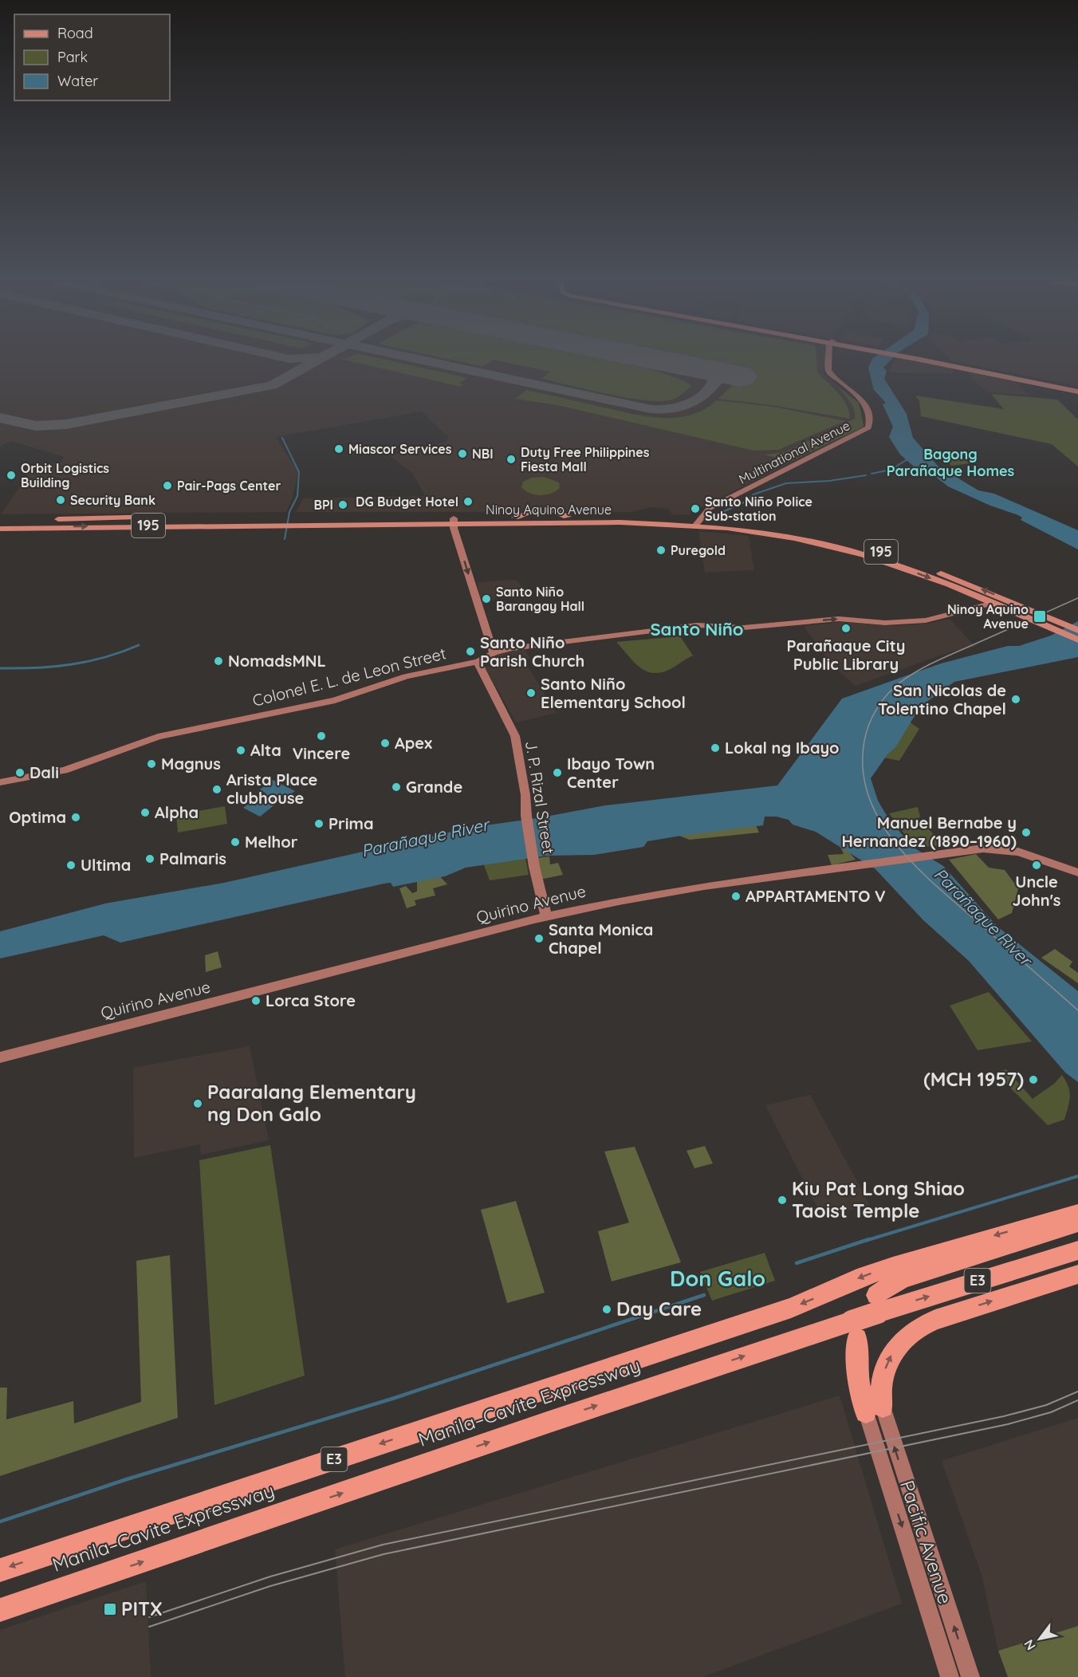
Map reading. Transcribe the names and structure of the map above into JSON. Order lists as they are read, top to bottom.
{
  "streets": {
    "highway": ["E3", "Manila–Cavite Expressway"],
    "main road": ["Ninoy Aquino Avenue", "195"],
    "street": [
      "Multinational Avenue",
      "Colonel E. L. de Leon Street",
      "J. P. Rizal Street",
      "Quirino Avenue",
      "Pacific Avenue"
    ]
  },
  "crossings": [
    ["Multinational Avenue", "Ninoy Aquino Avenue"],
    ["Ninoy Aquino Avenue", "Colonel E. L. de Leon Street"],
    ["Colonel E. L. de Leon Street", "J. P. Rizal Street"],
    ["J. P. Rizal Street", "Quirino Avenue"]
  ],
  "one_way": ["Colonel E. L. de Leon Street"],
  "districts": ["Bagong Parañaque Homes", "Santo Niño", "Don Galo"],
  "water": ["Parañaque River"],
  "places": {
    "other": [
      "Miascor Services",
      "NBI",
      "Duty Free Philippines Fiesta Mall",
      "Orbit Logistics Building",
      "Pair-Pags Center",
      "Security Bank",
      "DG Budget Hotel",
      "BPI",
      "Santo Niño Police Sub-station",
      "Puregold",
      "Santo Niño Barangay Hall",
      "Parañaque City Public Library",
      "Santo Niño Parish Church",
      "NomadsMNL",
      "Santo Niño Elementary School",
      "San Nicolas de Tolentino Chapel",
      "Vincere",
      "Apex",
      "Lokal ng Ibayo",
      "Alta",
      "Magnus",
      "Dali",
      "Ibayo Town Center",
      "Grande",
      "Arista Place clubhouse",
      "Alpha",
      "Optima",
      "Prima",
      "Manuel Bernabe y Hernandez (1890–1960)",
      "Melhor",
      "Palmaris",
      "Ultima",
      "Uncle John's",
      "APPARTAMENTO V",
      "Santa Monica Chapel",
      "Lorca Store",
      "(MCH 1957)",
      "Paaralang Elementary ng Don Galo",
      "Kiu Pat Long Shiao Taoist Temple",
      "Day Care"
    ],
    "transit": ["Ninoy Aquino Avenue", "PITX"]
  },
  "legend": ["Road", "Park", "Water"],
  "north": "bottom left"
}
